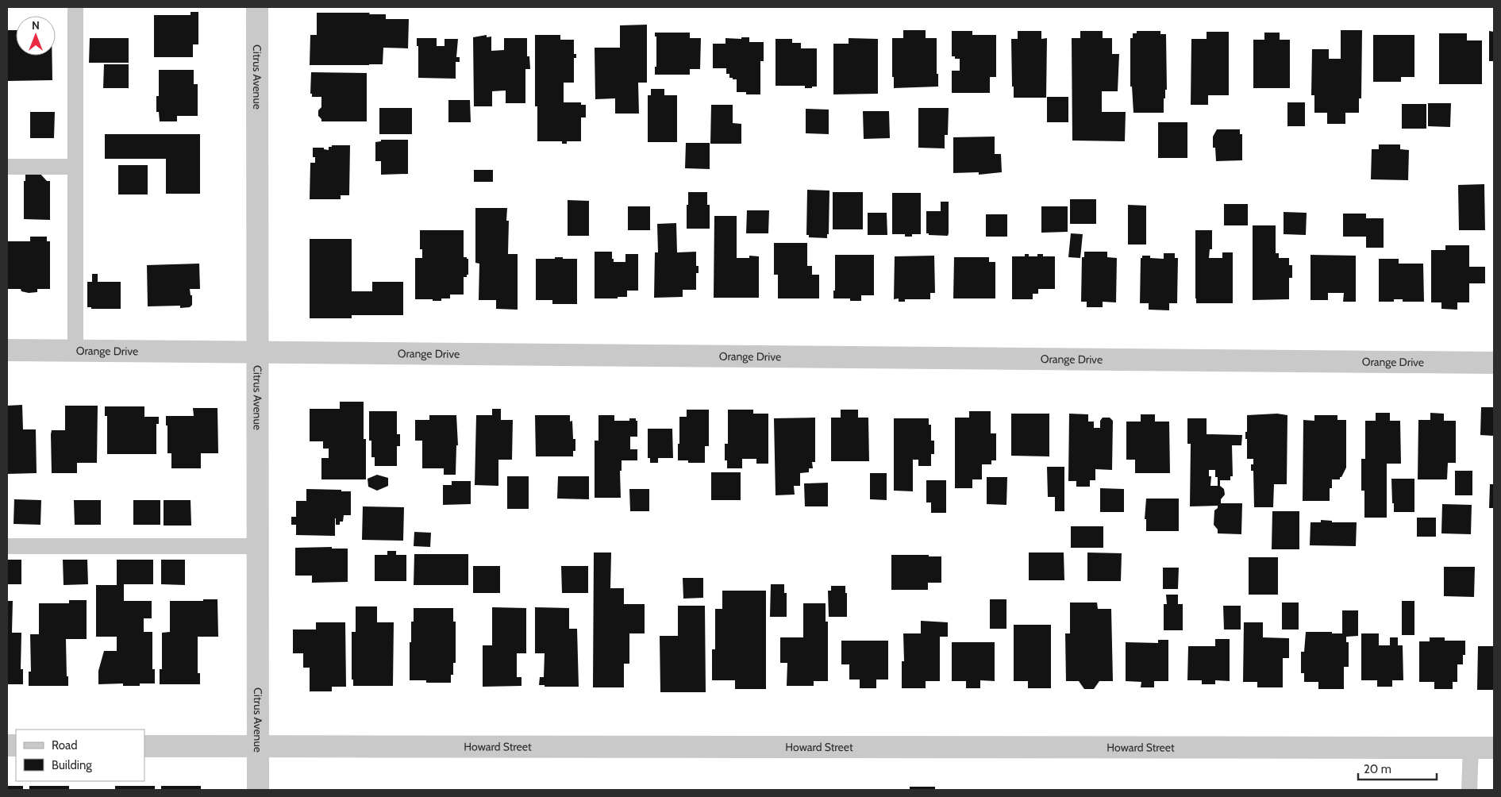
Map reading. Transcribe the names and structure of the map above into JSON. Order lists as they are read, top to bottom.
{
  "streets": {
    "street": ["Citrus Avenue", "Orange Drive", "Howard Street"]
  },
  "crossings": [
    ["Citrus Avenue", "Orange Drive"],
    ["Citrus Avenue", "Howard Street"]
  ],
  "legend": ["Road", "Building"],
  "scale_bar": "20 m",
  "north": "top"
}
